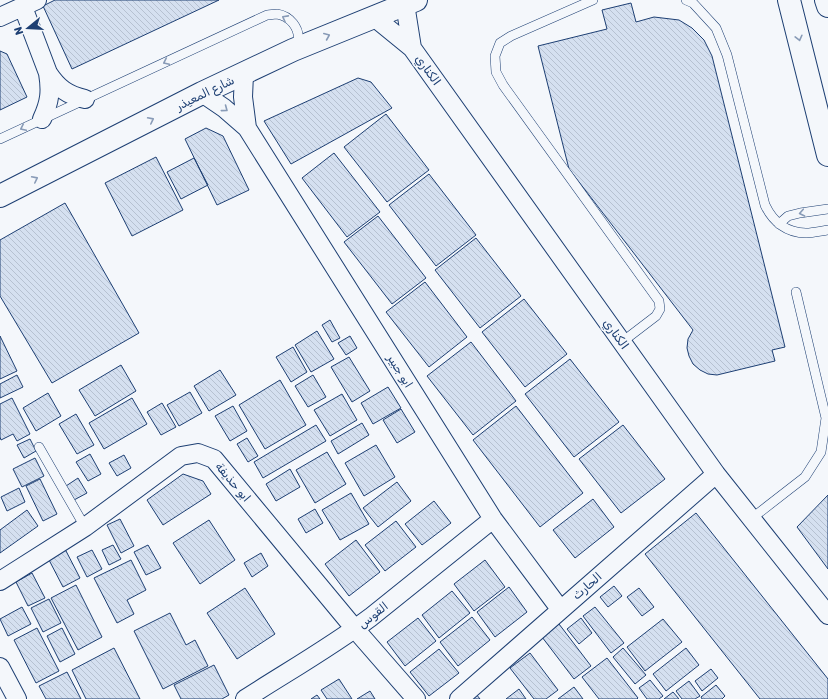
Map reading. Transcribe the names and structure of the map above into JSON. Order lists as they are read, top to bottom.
{
  "streets": {
    "street": [
      "الكناري",
      "شارع المعيذر",
      "ابو جبير",
      "ابو حذيفة",
      "الحارث",
      "القوس"
    ]
  },
  "crossings": [
    ["الكناري", "شارع المعيذر"],
    ["الكناري", "الحارث"],
    ["شارع المعيذر", "ابو جبير"],
    ["ابو جبير", "الحارث"],
    ["ابو جبير", "القوس"],
    ["ابو حذيفة", "القوس"]
  ],
  "one_way": ["شارع المعيذر"],
  "north": "left"
}
